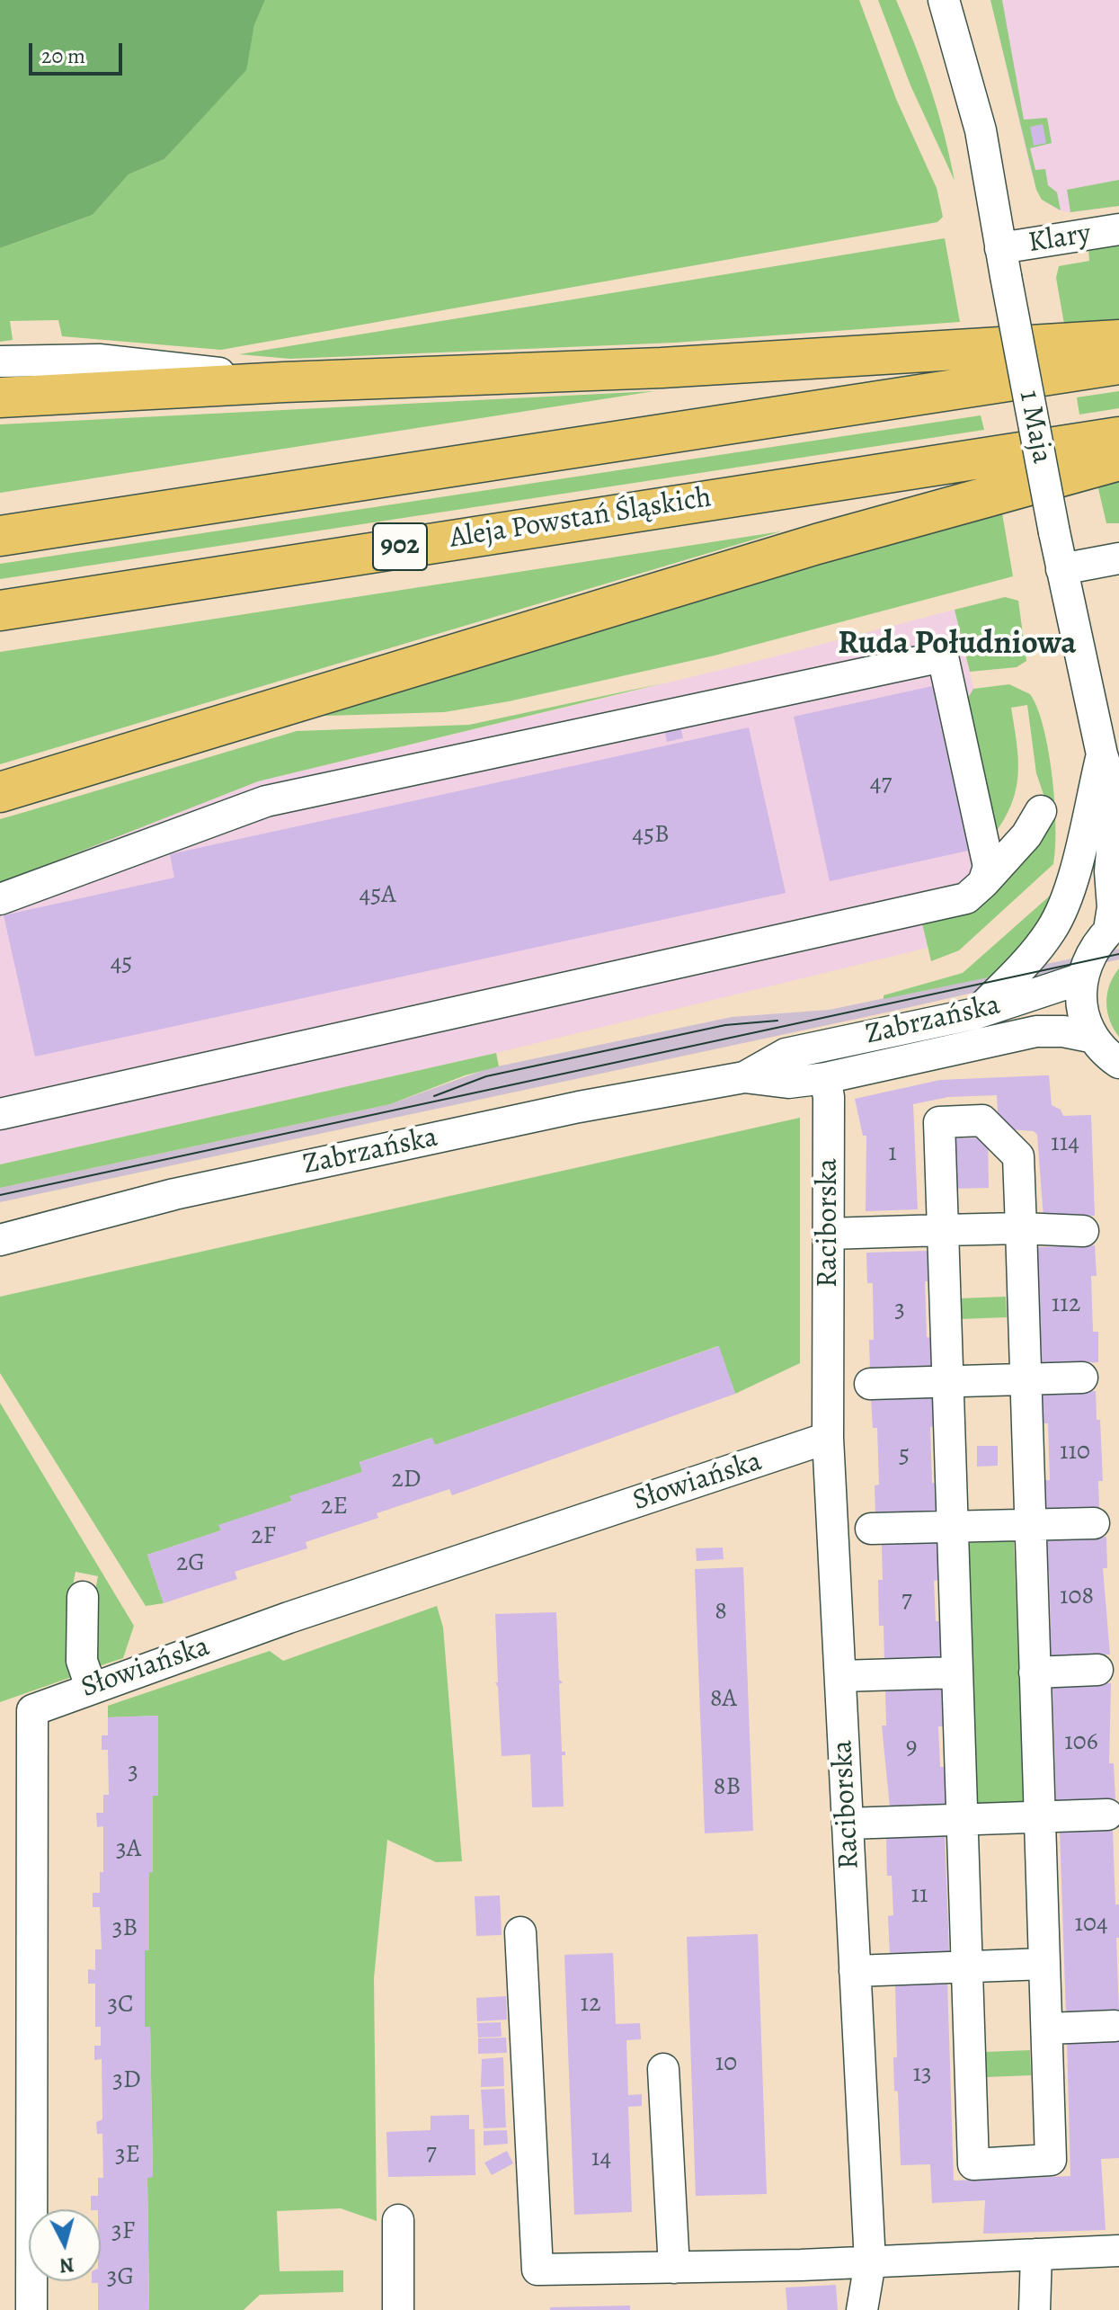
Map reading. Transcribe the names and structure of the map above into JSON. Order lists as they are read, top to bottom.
{
  "streets": {
    "main road": ["Aleja Powstań Śląskich", "902"],
    "street": [
      "Klary",
      "1 Maja",
      "Zabrzańska",
      "Raciborska",
      "Słowiańska"
    ]
  },
  "crossings": [
    ["Klary", "1 Maja"],
    ["Zabrzańska", "Raciborska"],
    ["Raciborska", "Słowiańska"]
  ],
  "districts": ["Ruda Południowa"],
  "house_numbers": [
    "47",
    "45B",
    "45A",
    "45",
    "114",
    "1",
    "112",
    "3",
    "110",
    "5",
    "2D",
    "2E",
    "2F",
    "2G",
    "108",
    "7",
    "8",
    "8A",
    "106",
    "9",
    "3",
    "8B",
    "3A",
    "11",
    "104",
    "3B",
    "12",
    "3C",
    "10",
    "13",
    "3D",
    "7",
    "3E",
    "14",
    "3F",
    "3G"
  ],
  "scale_bar": "20 m",
  "north": "bottom"
}
